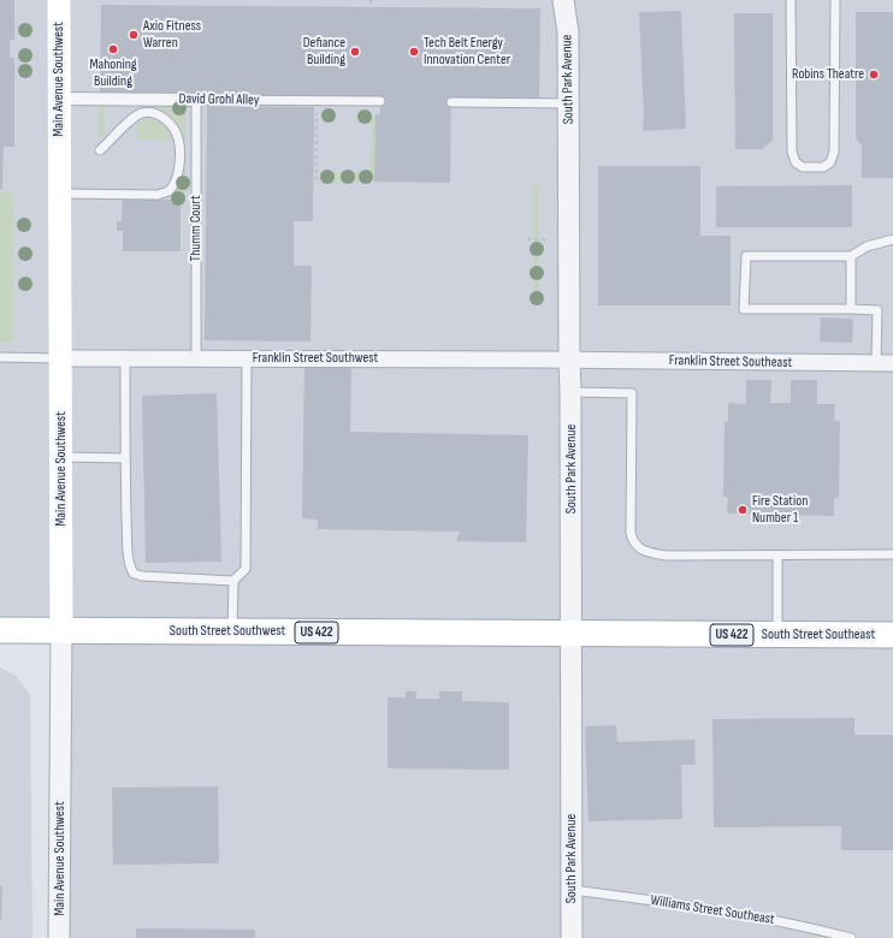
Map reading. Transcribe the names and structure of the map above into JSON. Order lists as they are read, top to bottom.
{
  "streets": {
    "main road": [
      "Main Avenue Southwest",
      "South Street Southwest",
      "US 422",
      "South Street Southeast"
    ],
    "street": [
      "South Park Avenue",
      "David Grohl Alley",
      "Franklin Street Southwest",
      "Franklin Street Southeast"
    ],
    "lane": ["Thumm Court", "Williams Street Southeast"]
  },
  "crossings": [
    ["Main Avenue Southwest", "David Grohl Alley"],
    ["Main Avenue Southwest", "Franklin Street Southwest"],
    ["Main Avenue Southwest", "South Street Southwest"],
    ["South Park Avenue", "Franklin Street Southwest"],
    ["South Park Avenue", "Franklin Street Southeast"],
    ["South Park Avenue", "South Street Southwest"],
    ["South Park Avenue", "South Street Southeast"],
    ["South Park Avenue", "Williams Street Southeast"],
    ["David Grohl Alley", "Thumm Court"],
    ["Thumm Court", "Franklin Street Southwest"],
    ["Franklin Street Southwest", "Franklin Street Southeast"],
    ["South Street Southwest", "South Street Southeast"]
  ],
  "places": [
    "Axio Fitness Warren",
    "Mahoning Building",
    "Defiance Building",
    "Tech Belt Energy Innovation Center",
    "Robins Theatre",
    "Fire Station Number 1"
  ]
}
